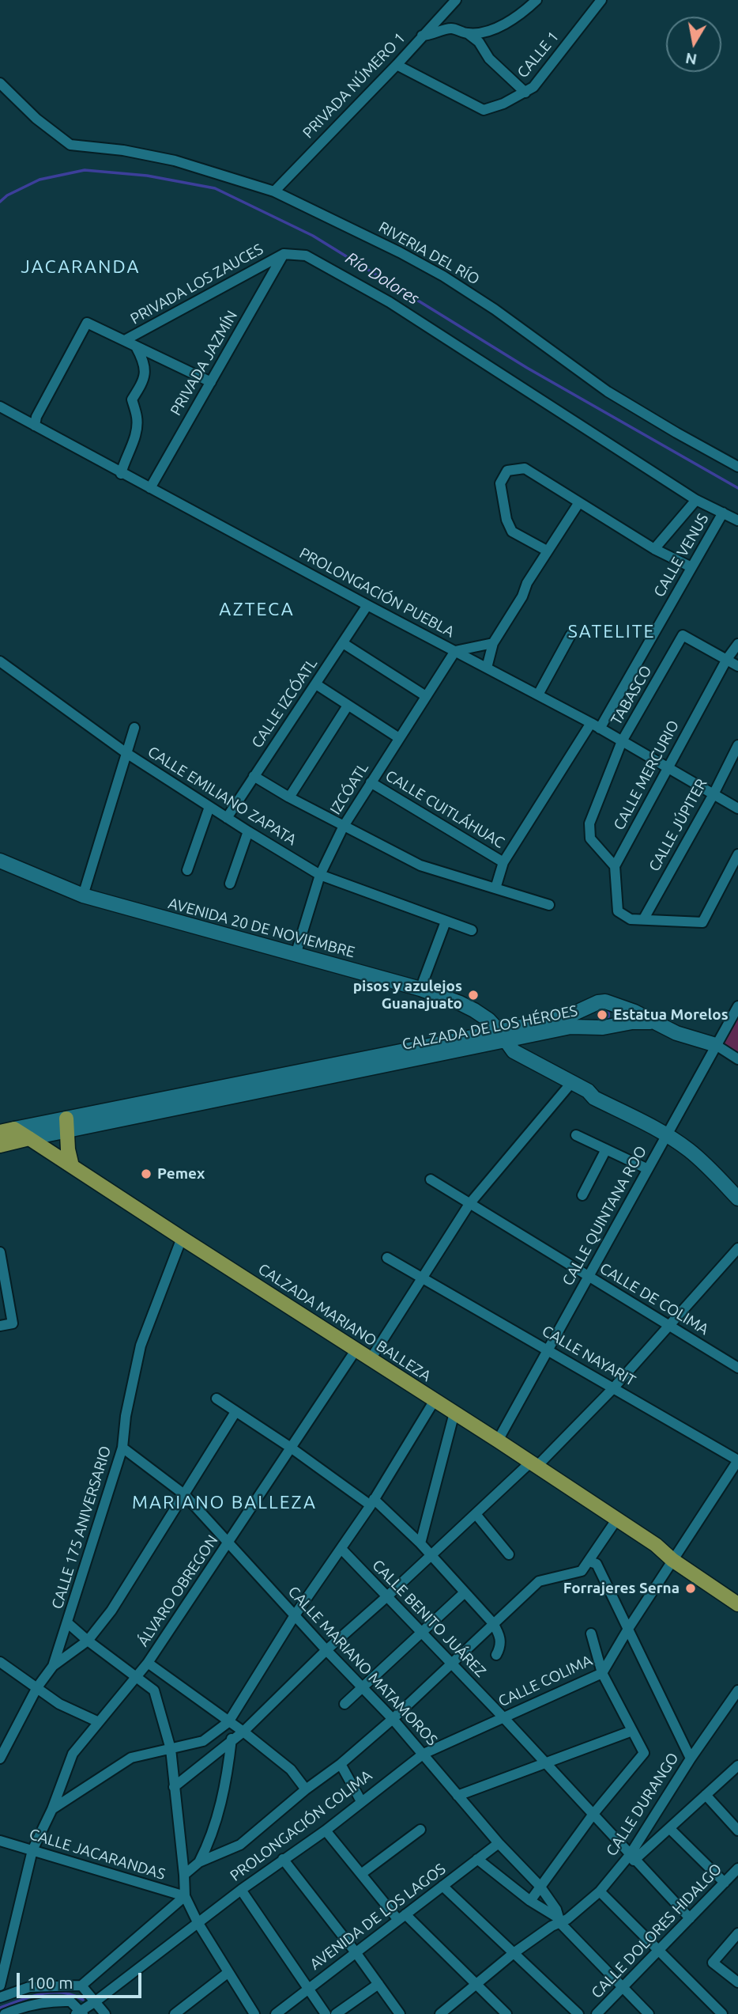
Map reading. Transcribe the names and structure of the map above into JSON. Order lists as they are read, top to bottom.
{
  "streets": {
    "main road": ["CALZADA DE LOS HÉROES", "CALZADA MARIANO BALLEZA"],
    "street": [
      "CALLE 1",
      "PRIVADA NÚMERO 1",
      "RIVERIA DEL RÍO",
      "PRIVADA LOS ZAUCES",
      "PRIVADA JAZMÍN",
      "CALLE VENUS",
      "PROLONGACIÓN PUEBLA",
      "TABASCO",
      "CALLE IZCÓATL",
      "CALLE MERCURIO",
      "IZCÓATL",
      "CALLE EMILIANO ZAPATA",
      "CALLE CUITLÁHUAC",
      "CALLE JÚPITER",
      "AVENIDA 20 DE NOVIEMBRE",
      "CALLE QUINTANA ROO",
      "CALLE DE COLIMA",
      "CALLE NAYARIT",
      "CALLE 175 ANIVERSARIO",
      "ÁLVARO OBREGON",
      "CALLE BENITO JUÁREZ",
      "CALLE MARIANO MATAMOROS",
      "CALLE COLIMA",
      "CALLE DURANGO",
      "PROLONGACIÓN COLIMA",
      "CALLE JACARANDAS",
      "AVENIDA DE LOS LAGOS",
      "CALLE DOLORES HIDALGO"
    ]
  },
  "crossings": [
    ["CALLE 1", "PRIVADA NÚMERO 1"],
    ["PRIVADA NÚMERO 1", "RIVERIA DEL RÍO"],
    ["PRIVADA LOS ZAUCES", "PRIVADA JAZMÍN"],
    ["PRIVADA LOS ZAUCES", "PROLONGACIÓN PUEBLA"],
    ["PRIVADA JAZMÍN", "PROLONGACIÓN PUEBLA"],
    ["CALLE VENUS", "PROLONGACIÓN PUEBLA"],
    ["CALLE VENUS", "CALLE CUITLÁHUAC"],
    ["PROLONGACIÓN PUEBLA", "TABASCO"],
    ["PROLONGACIÓN PUEBLA", "CALLE IZCÓATL"],
    ["PROLONGACIÓN PUEBLA", "CALLE MERCURIO"],
    ["PROLONGACIÓN PUEBLA", "IZCÓATL"],
    ["PROLONGACIÓN PUEBLA", "CALLE JÚPITER"],
    ["TABASCO", "CALLE MERCURIO"],
    ["CALLE IZCÓATL", "CALLE EMILIANO ZAPATA"],
    ["IZCÓATL", "CALLE EMILIANO ZAPATA"],
    ["IZCÓATL", "CALLE CUITLÁHUAC"],
    ["IZCÓATL", "AVENIDA 20 DE NOVIEMBRE"],
    ["AVENIDA 20 DE NOVIEMBRE", "CALZADA DE LOS HÉROES"],
    ["AVENIDA 20 DE NOVIEMBRE", "CALLE QUINTANA ROO"],
    ["CALZADA DE LOS HÉROES", "CALZADA MARIANO BALLEZA"],
    ["CALLE QUINTANA ROO", "CALLE DE COLIMA"],
    ["CALLE QUINTANA ROO", "CALZADA MARIANO BALLEZA"],
    ["CALLE QUINTANA ROO", "CALLE NAYARIT"],
    ["CALZADA MARIANO BALLEZA", "CALLE 175 ANIVERSARIO"],
    ["CALZADA MARIANO BALLEZA", "ÁLVARO OBREGON"],
    ["CALZADA MARIANO BALLEZA", "CALLE COLIMA"],
    ["CALLE NAYARIT", "CALLE COLIMA"],
    ["CALLE 175 ANIVERSARIO", "CALLE MARIANO MATAMOROS"],
    ["ÁLVARO OBREGON", "CALLE MARIANO MATAMOROS"],
    ["ÁLVARO OBREGON", "CALLE JACARANDAS"],
    ["CALLE BENITO JUÁREZ", "CALLE COLIMA"],
    ["CALLE BENITO JUÁREZ", "CALLE DURANGO"],
    ["CALLE BENITO JUÁREZ", "CALLE DOLORES HIDALGO"],
    ["CALLE MARIANO MATAMOROS", "CALLE COLIMA"],
    ["CALLE MARIANO MATAMOROS", "CALLE DURANGO"],
    ["CALLE MARIANO MATAMOROS", "PROLONGACIÓN COLIMA"],
    ["CALLE MARIANO MATAMOROS", "AVENIDA DE LOS LAGOS"],
    ["CALLE COLIMA", "PROLONGACIÓN COLIMA"]
  ],
  "districts": [
    "JACARANDA",
    "AZTECA",
    "SATELITE",
    "MARIANO BALLEZA"
  ],
  "water": ["Río Dolores"],
  "places": [
    "pisos y azulejos Guanajuato",
    "Estatua Morelos",
    "Pemex",
    "Forrajeres Serna"
  ],
  "scale_bar": "100 m",
  "north": "bottom"
}
